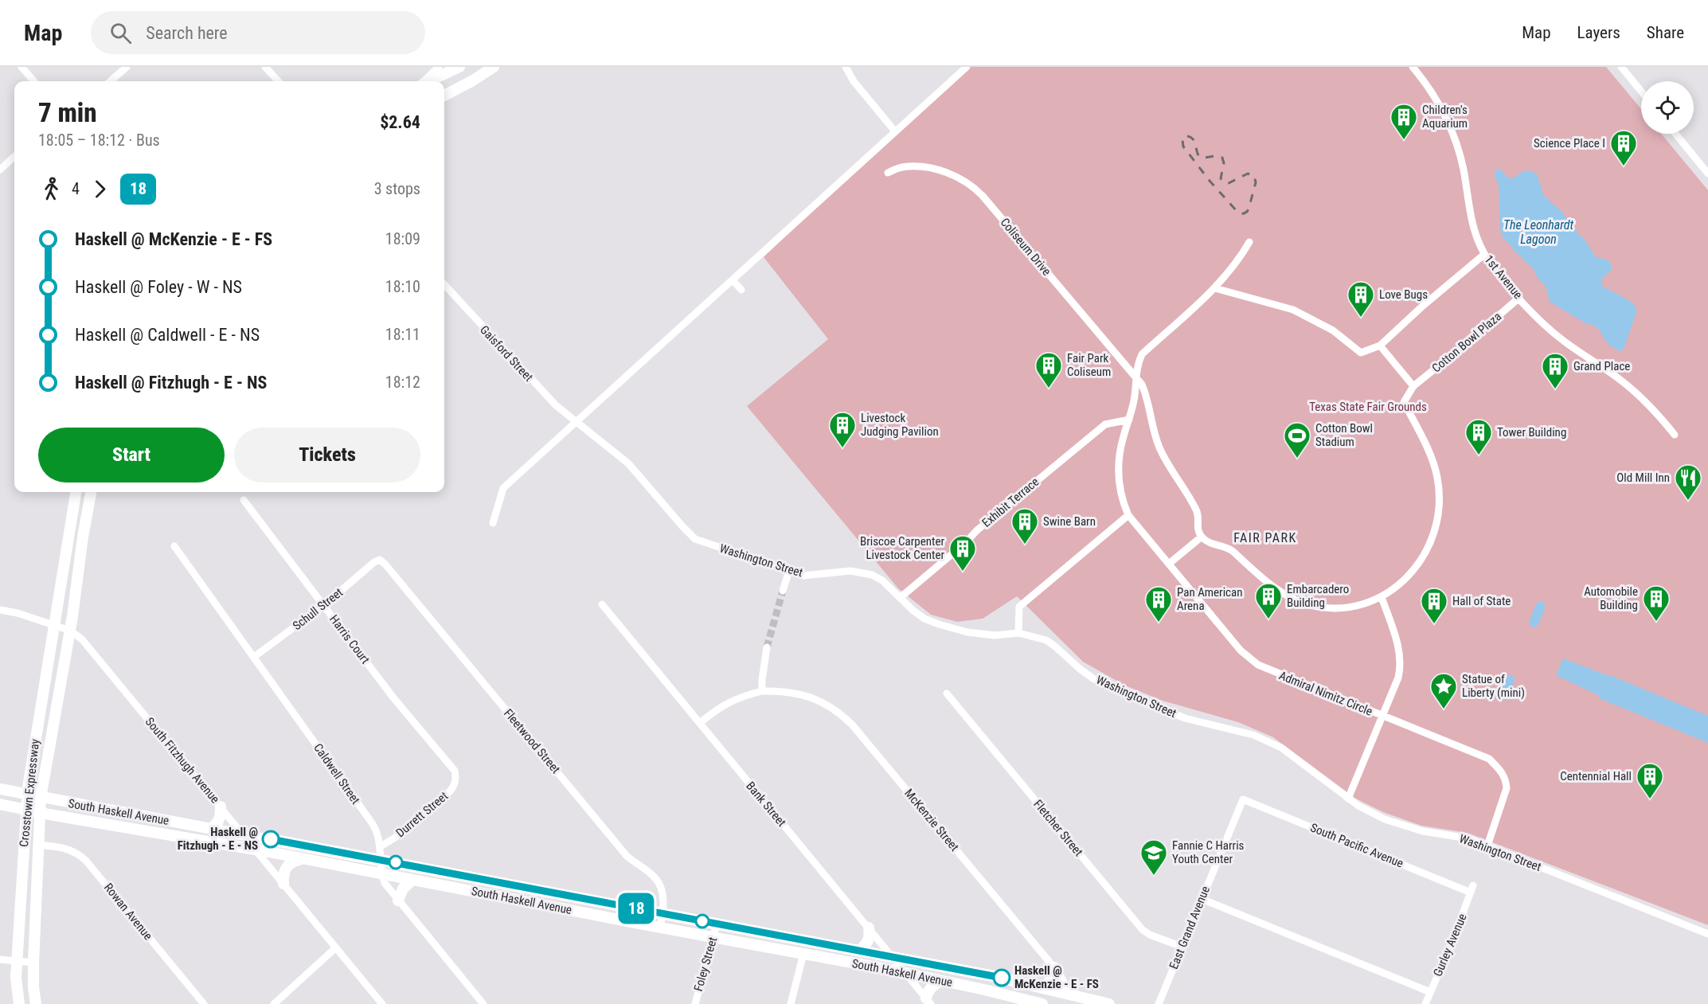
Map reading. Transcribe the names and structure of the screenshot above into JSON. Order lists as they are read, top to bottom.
{
  "streets": {
    "main road": ["Crosstown Expressway", "South Haskell Avenue"],
    "street": [
      "Coliseum Drive",
      "1st Avenue",
      "Cotton Bowl Plaza",
      "Gaisford Street",
      "Exhibit Terrace",
      "Washington Street",
      "Schull Street",
      "Harris Court",
      "Admiral Nimitz Circle",
      "Fleetwood Street",
      "South Fitzhugh Avenue",
      "Caldwell Street",
      "Bank Street",
      "Durrett Street",
      "McKenzie Street",
      "Fletcher Street",
      "South Pacific Avenue",
      "Rowan Avenue",
      "East Grand Avenue",
      "Gurley Avenue",
      "Foley Street"
    ]
  },
  "crossings": [
    ["1st Avenue", "Cotton Bowl Plaza"],
    ["Gaisford Street", "Washington Street"],
    ["Exhibit Terrace", "Washington Street"],
    ["Washington Street", "Admiral Nimitz Circle"],
    ["Schull Street", "Harris Court"],
    ["Schull Street", "Fleetwood Street"],
    ["Schull Street", "Caldwell Street"],
    ["Harris Court", "Durrett Street"],
    ["Fleetwood Street", "South Haskell Avenue"],
    ["South Fitzhugh Avenue", "Crosstown Expressway"],
    ["South Fitzhugh Avenue", "South Haskell Avenue"],
    ["Caldwell Street", "South Haskell Avenue"],
    ["Caldwell Street", "Durrett Street"],
    ["Crosstown Expressway", "South Haskell Avenue"],
    ["Crosstown Expressway", "Rowan Avenue"],
    ["Bank Street", "South Haskell Avenue"],
    ["Bank Street", "McKenzie Street"],
    ["South Haskell Avenue", "McKenzie Street"],
    ["South Haskell Avenue", "Foley Street"],
    ["Fletcher Street", "East Grand Avenue"],
    ["South Pacific Avenue", "East Grand Avenue"],
    ["South Pacific Avenue", "Gurley Avenue"]
  ],
  "districts": ["FAIR PARK"],
  "water": ["The Leonhardt Lagoon"],
  "parks": ["Texas State Fair Grounds"],
  "places": {
    "building": [
      "Children's Aquarium",
      "Science Place I",
      "Love Bugs",
      "Fair Park Coliseum",
      "Grand Place",
      "Livestock Judging Pavilion",
      "Tower Building",
      "Swine Barn",
      "Briscoe Carpenter Livestock Center",
      "Embarcadero Building",
      "Automobile Building",
      "Pan American Arena",
      "Hall of State",
      "Centennial Hall"
    ],
    "sports": ["Cotton Bowl Stadium"],
    "restaurant": ["Old Mill Inn"],
    "place": ["Statue of Liberty (mini)"],
    "other": ["Haskell @ Fitzhugh - E - NS", "Haskell @ McKenzie - E - FS"],
    "school or university": ["Fannie C Harris Youth Center"]
  },
  "lines": ["bus line 18"],
  "page": {
    "header": "Map",
    "search": "Search here",
    "nav": ["Map", "Layers", "Share"],
    "on_map": "18",
    "heading": ["7 min", "18:05 – 18:12 · Bus", "$2.64"],
    "legs": ["4", "18", "3 stops"],
    "list": [
      {
        "name": "Haskell @ McKenzie - E - FS",
        "value": "18:09"
      },
      {
        "name": "Haskell @ Foley - W - NS",
        "value": "18:10"
      },
      {
        "name": "Haskell @ Caldwell - E - NS",
        "value": "18:11"
      },
      {
        "name": "Haskell @ Fitzhugh - E - NS",
        "value": "18:12"
      }
    ],
    "buttons": ["Start", "Tickets"]
  }
}
